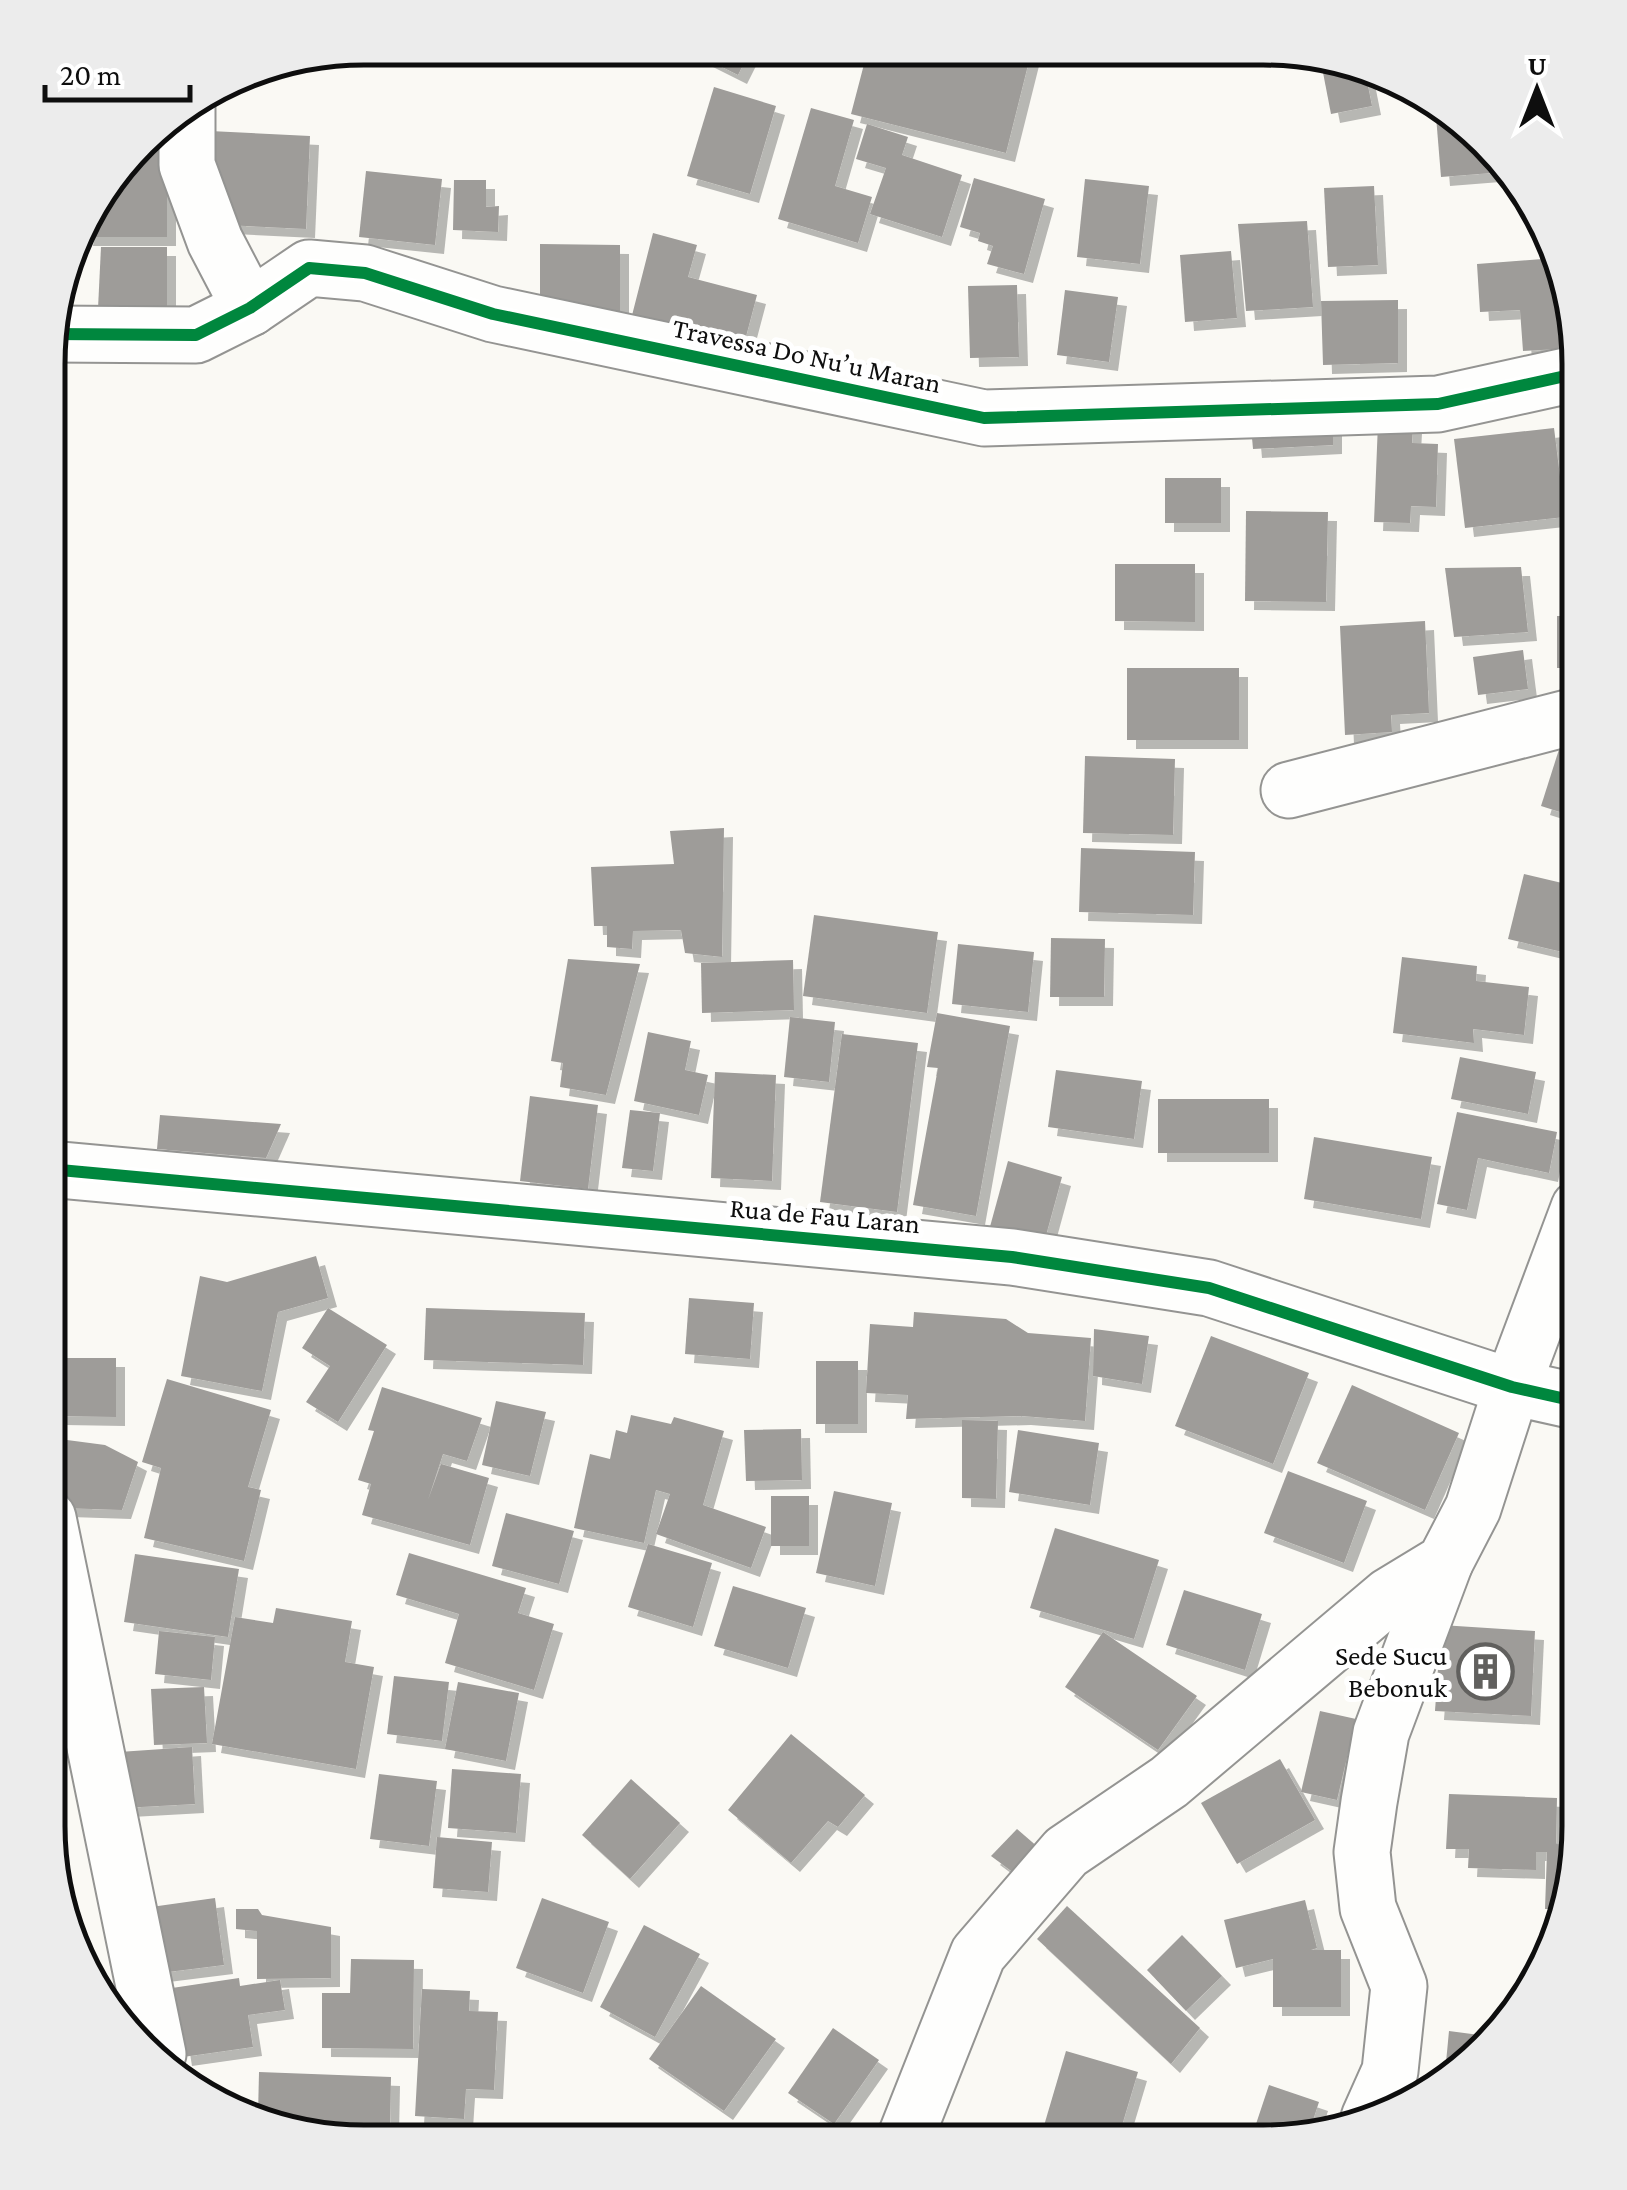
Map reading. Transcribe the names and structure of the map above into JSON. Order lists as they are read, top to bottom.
{
  "streets": {
    "street": ["Travessa Do Nu’u Maran", "Rua de Fau Laran"]
  },
  "places": {
    "building": ["Sede Sucu Bebonuk"]
  },
  "scale_bar": "20 m",
  "north": "top"
}
